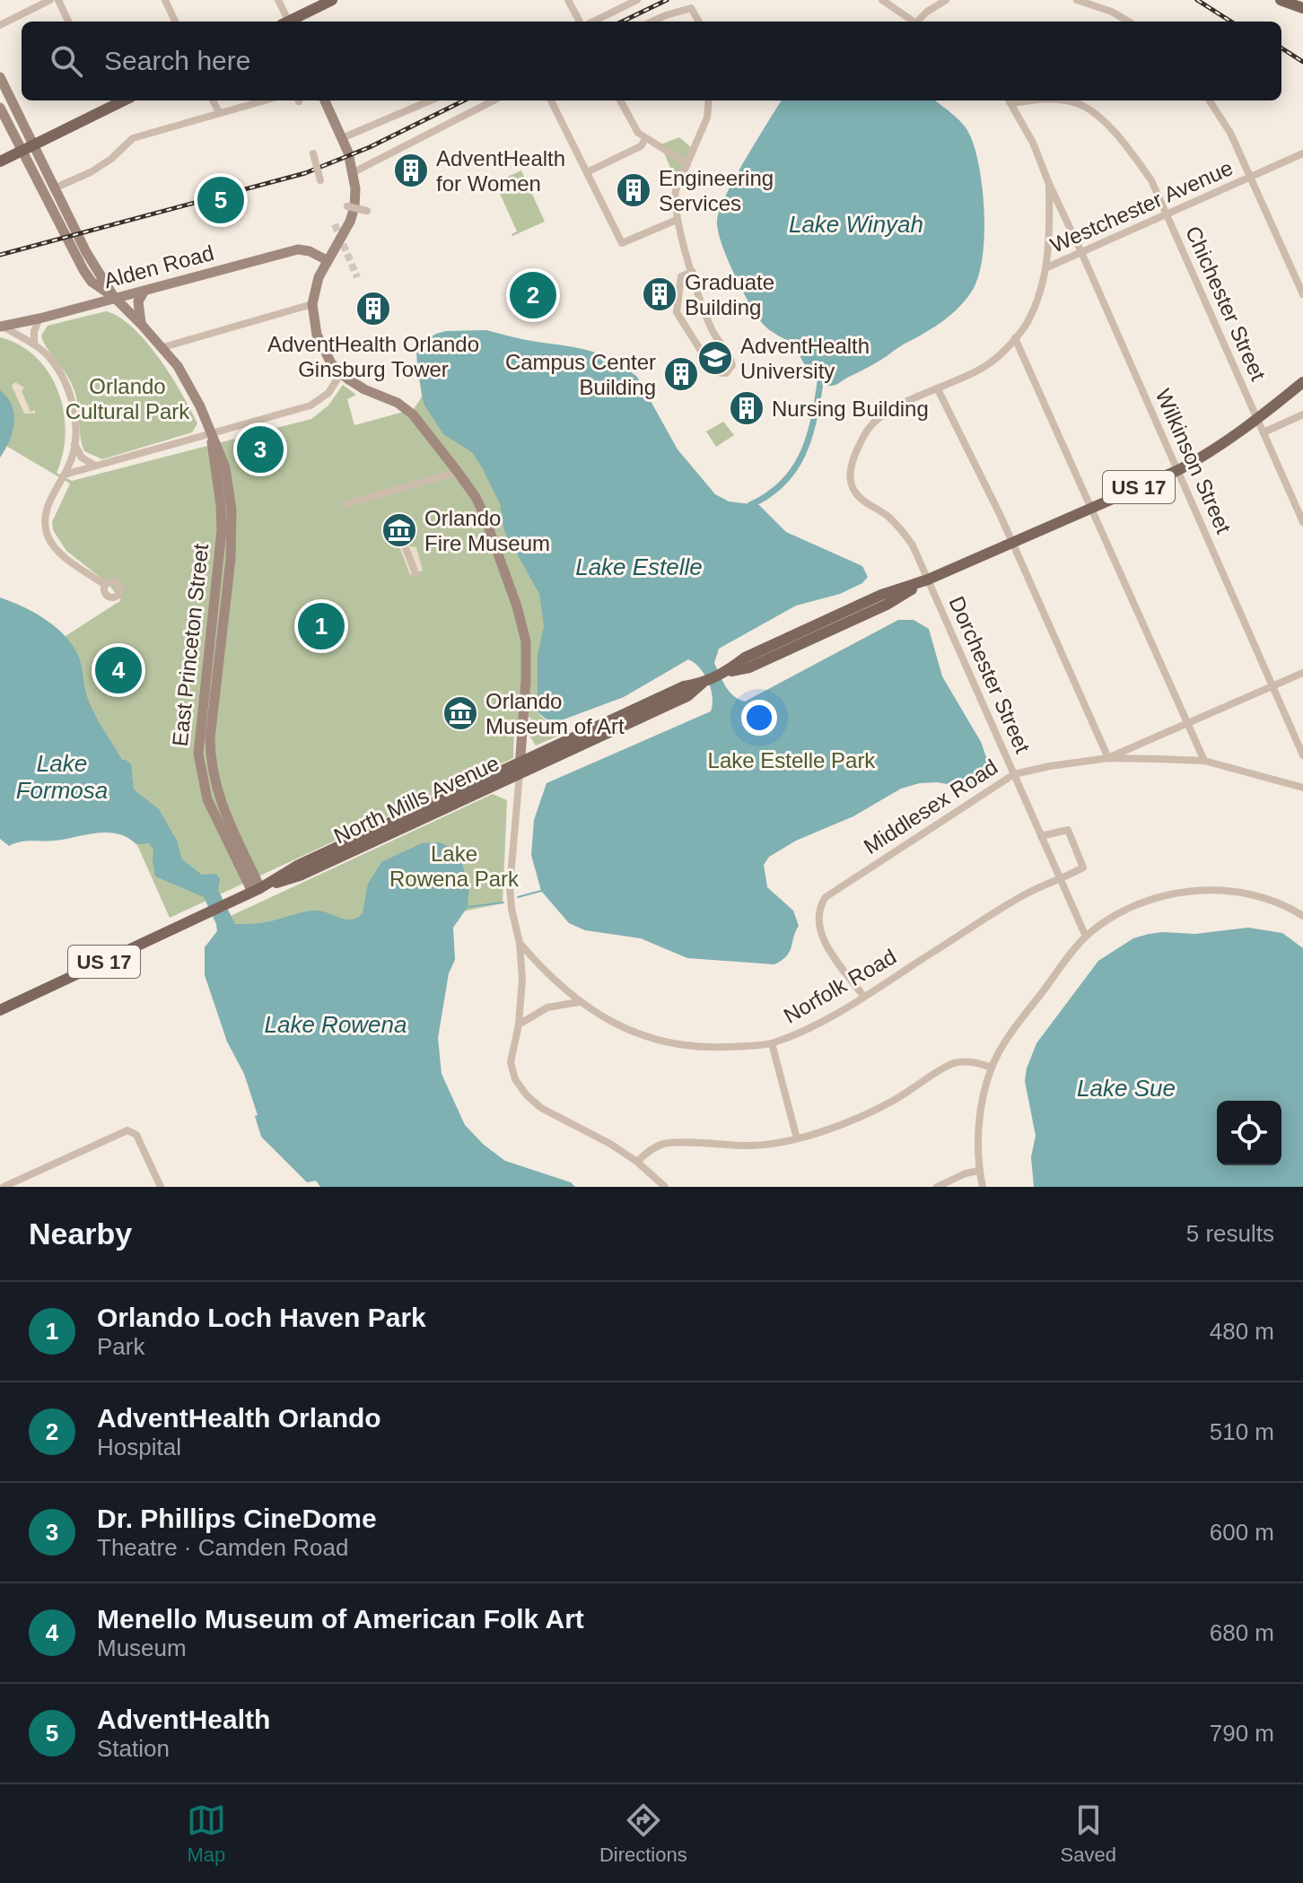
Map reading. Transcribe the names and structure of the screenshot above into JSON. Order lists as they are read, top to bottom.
{
  "streets": {
    "main road": ["US 17", "North Mills Avenue"],
    "street": [
      "Westchester Avenue",
      "Alden Road",
      "Chichester Street",
      "Wilkinson Street",
      "East Princeton Street",
      "Dorchester Street",
      "Middlesex Road",
      "Norfolk Road"
    ]
  },
  "crossings": [
    ["Westchester Avenue", "Chichester Street"],
    ["Westchester Avenue", "Wilkinson Street"],
    ["Westchester Avenue", "Dorchester Street"],
    ["Alden Road", "East Princeton Street"],
    ["Chichester Street", "North Mills Avenue"],
    ["Wilkinson Street", "North Mills Avenue"],
    ["East Princeton Street", "North Mills Avenue"],
    ["Dorchester Street", "North Mills Avenue"],
    ["Dorchester Street", "Middlesex Road"],
    ["Dorchester Street", "Norfolk Road"],
    ["Middlesex Road", "Norfolk Road"]
  ],
  "water": [
    "Lake Winyah",
    "Lake Estelle",
    "Lake Formosa",
    "Lake Rowena",
    "Lake Sue"
  ],
  "parks": ["Orlando Cultural Park", "Lake Estelle Park", "Lake Rowena Park"],
  "places": {
    "building": [
      "AdventHealth for Women",
      "Engineering Services",
      "Graduate Building",
      "AdventHealth Orlando Ginsburg Tower",
      "Campus Center Building",
      "Nursing Building"
    ],
    "school or university": ["AdventHealth University"],
    "museum": ["Orlando Fire Museum", "Orlando Museum of Art"]
  },
  "page": {
    "search": "Search here",
    "pins": [
      "5",
      "2",
      "3",
      "1",
      "4"
    ],
    "heading": ["Nearby", "5 results"],
    "list": [
      {
        "mark": "1",
        "name": "Orlando Loch Haven Park",
        "note": "Park",
        "value": "480 m"
      },
      {
        "mark": "2",
        "name": "AdventHealth Orlando",
        "note": "Hospital",
        "value": "510 m"
      },
      {
        "mark": "3",
        "name": "Dr. Phillips CineDome",
        "note": "Theatre · Camden Road",
        "value": "600 m"
      },
      {
        "mark": "4",
        "name": "Menello Museum of American Folk Art",
        "note": "Museum",
        "value": "680 m"
      },
      {
        "mark": "5",
        "name": "AdventHealth",
        "note": "Station",
        "value": "790 m"
      }
    ],
    "nav": ["Map", "Directions", "Saved"]
  }
}
